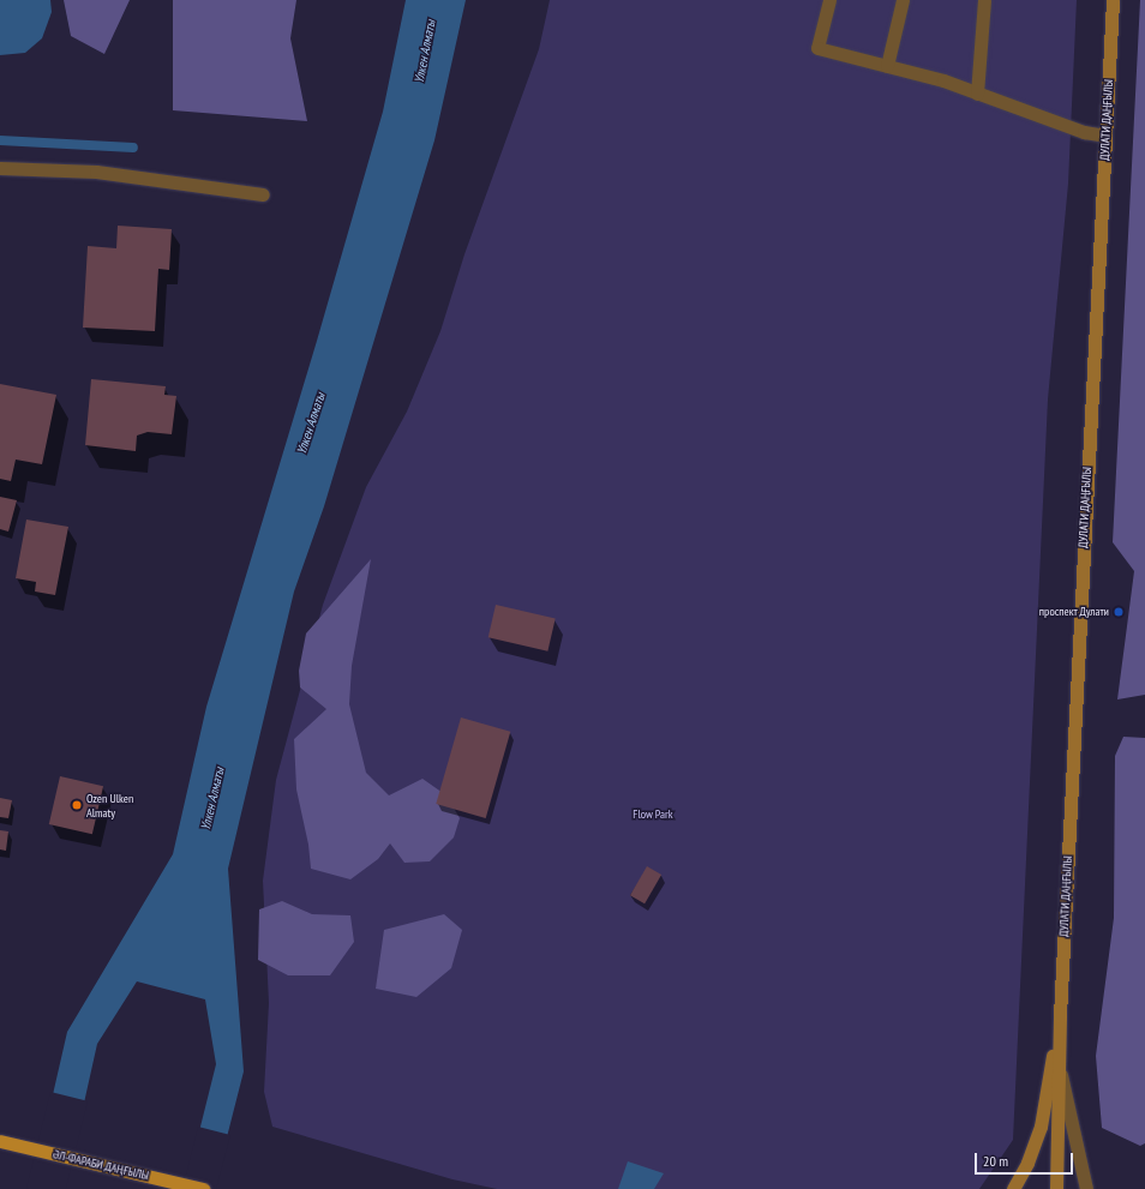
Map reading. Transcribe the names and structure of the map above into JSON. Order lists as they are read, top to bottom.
{
  "streets": {
    "main road": ["ДУЛАТИ ДАҢҒЫЛЫ", "ӘЛ-ФАРАБИ ДАҢҒЫЛЫ"]
  },
  "water": ["Үлкен Алматы"],
  "parks": ["Flow Park"],
  "places": ["проспект Дулати", "Ozen Ulken Almaty"],
  "scale_bar": "20 m"
}
